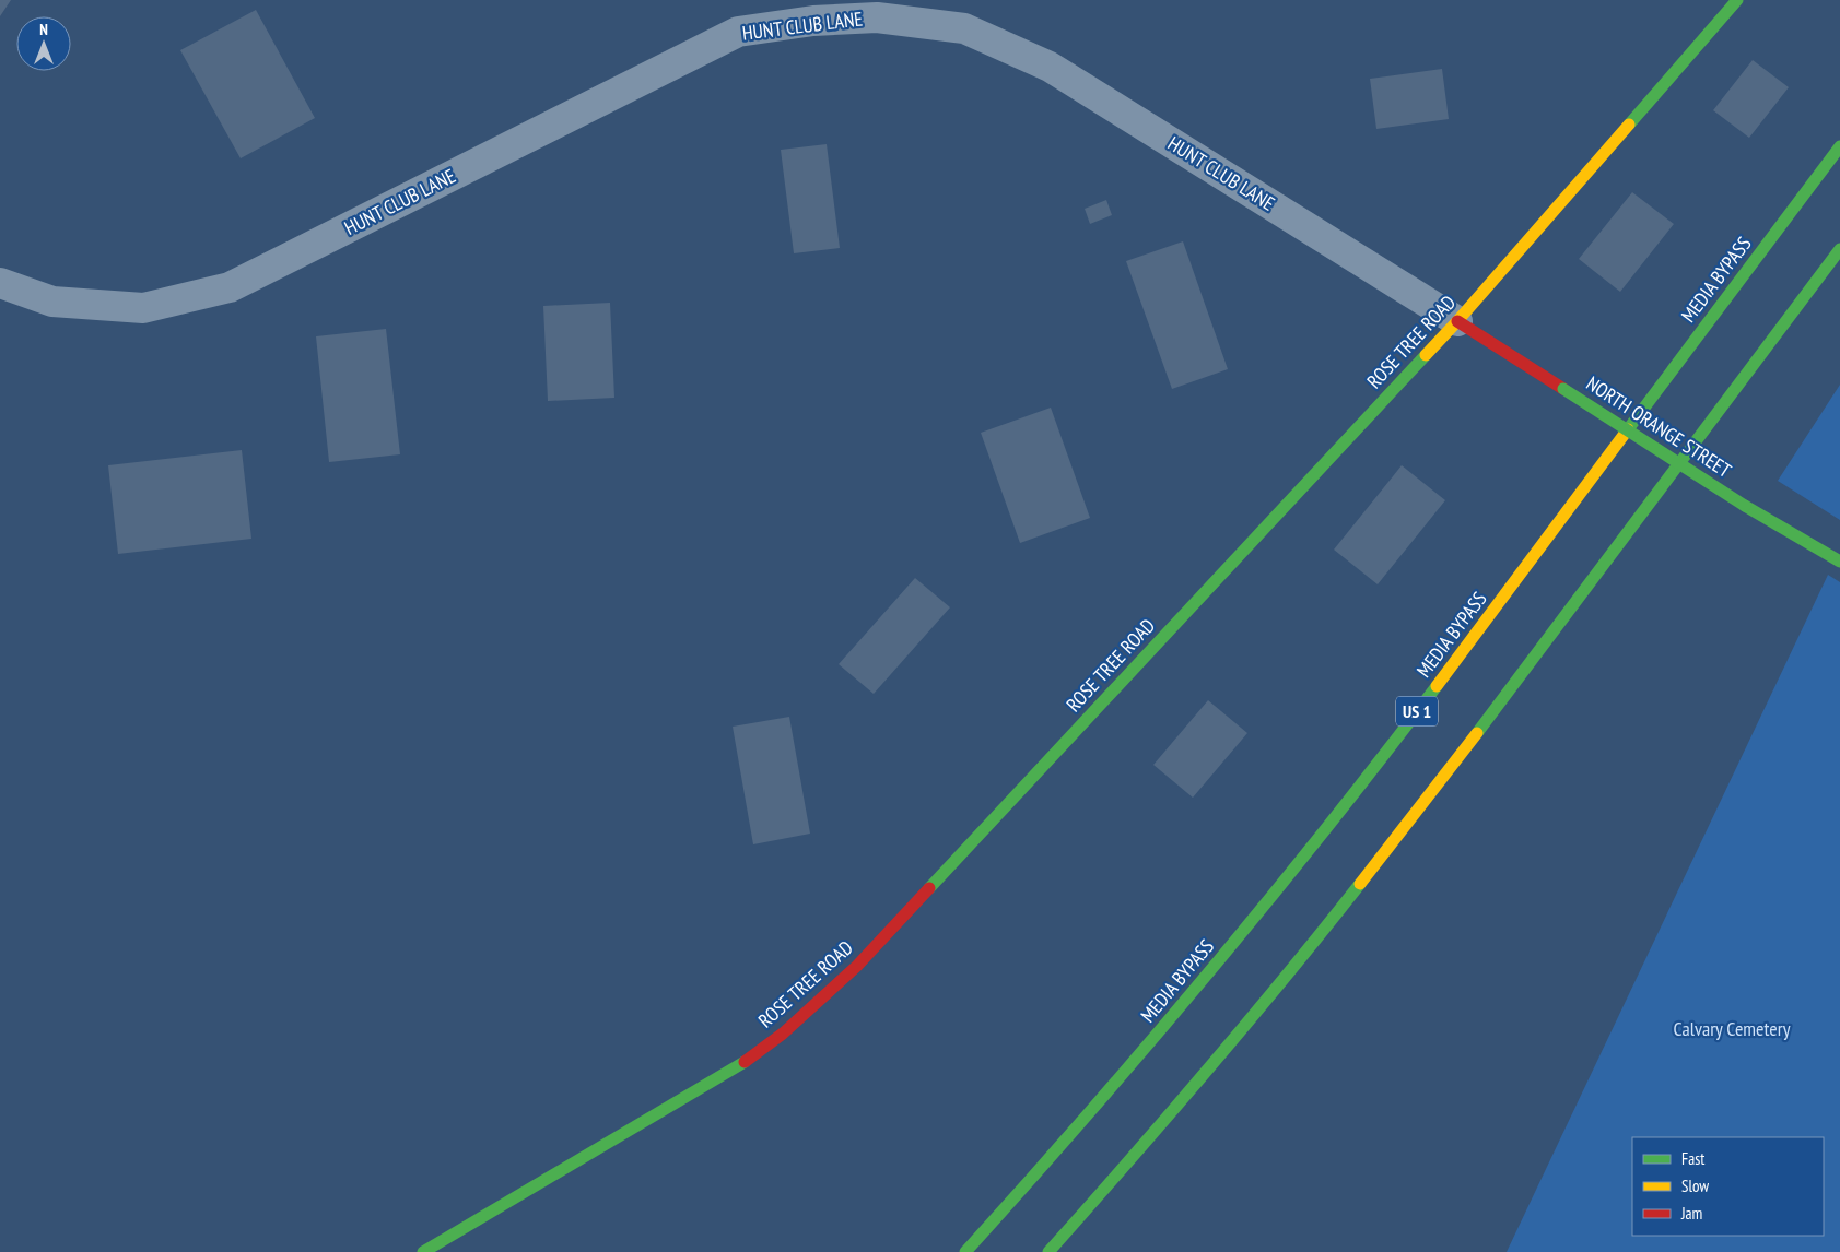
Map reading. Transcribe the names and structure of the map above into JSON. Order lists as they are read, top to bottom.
{
  "streets": {
    "main road": [
      "MEDIA BYPASS",
      "ROSE TREE ROAD",
      "NORTH ORANGE STREET",
      "US 1"
    ],
    "street": ["HUNT CLUB LANE"]
  },
  "crossings": [
    ["HUNT CLUB LANE", "ROSE TREE ROAD"],
    ["HUNT CLUB LANE", "NORTH ORANGE STREET"],
    ["ROSE TREE ROAD", "NORTH ORANGE STREET"]
  ],
  "parks": ["Calvary Cemetery"],
  "legend": ["Fast", "Slow", "Jam"],
  "north": "top"
}
